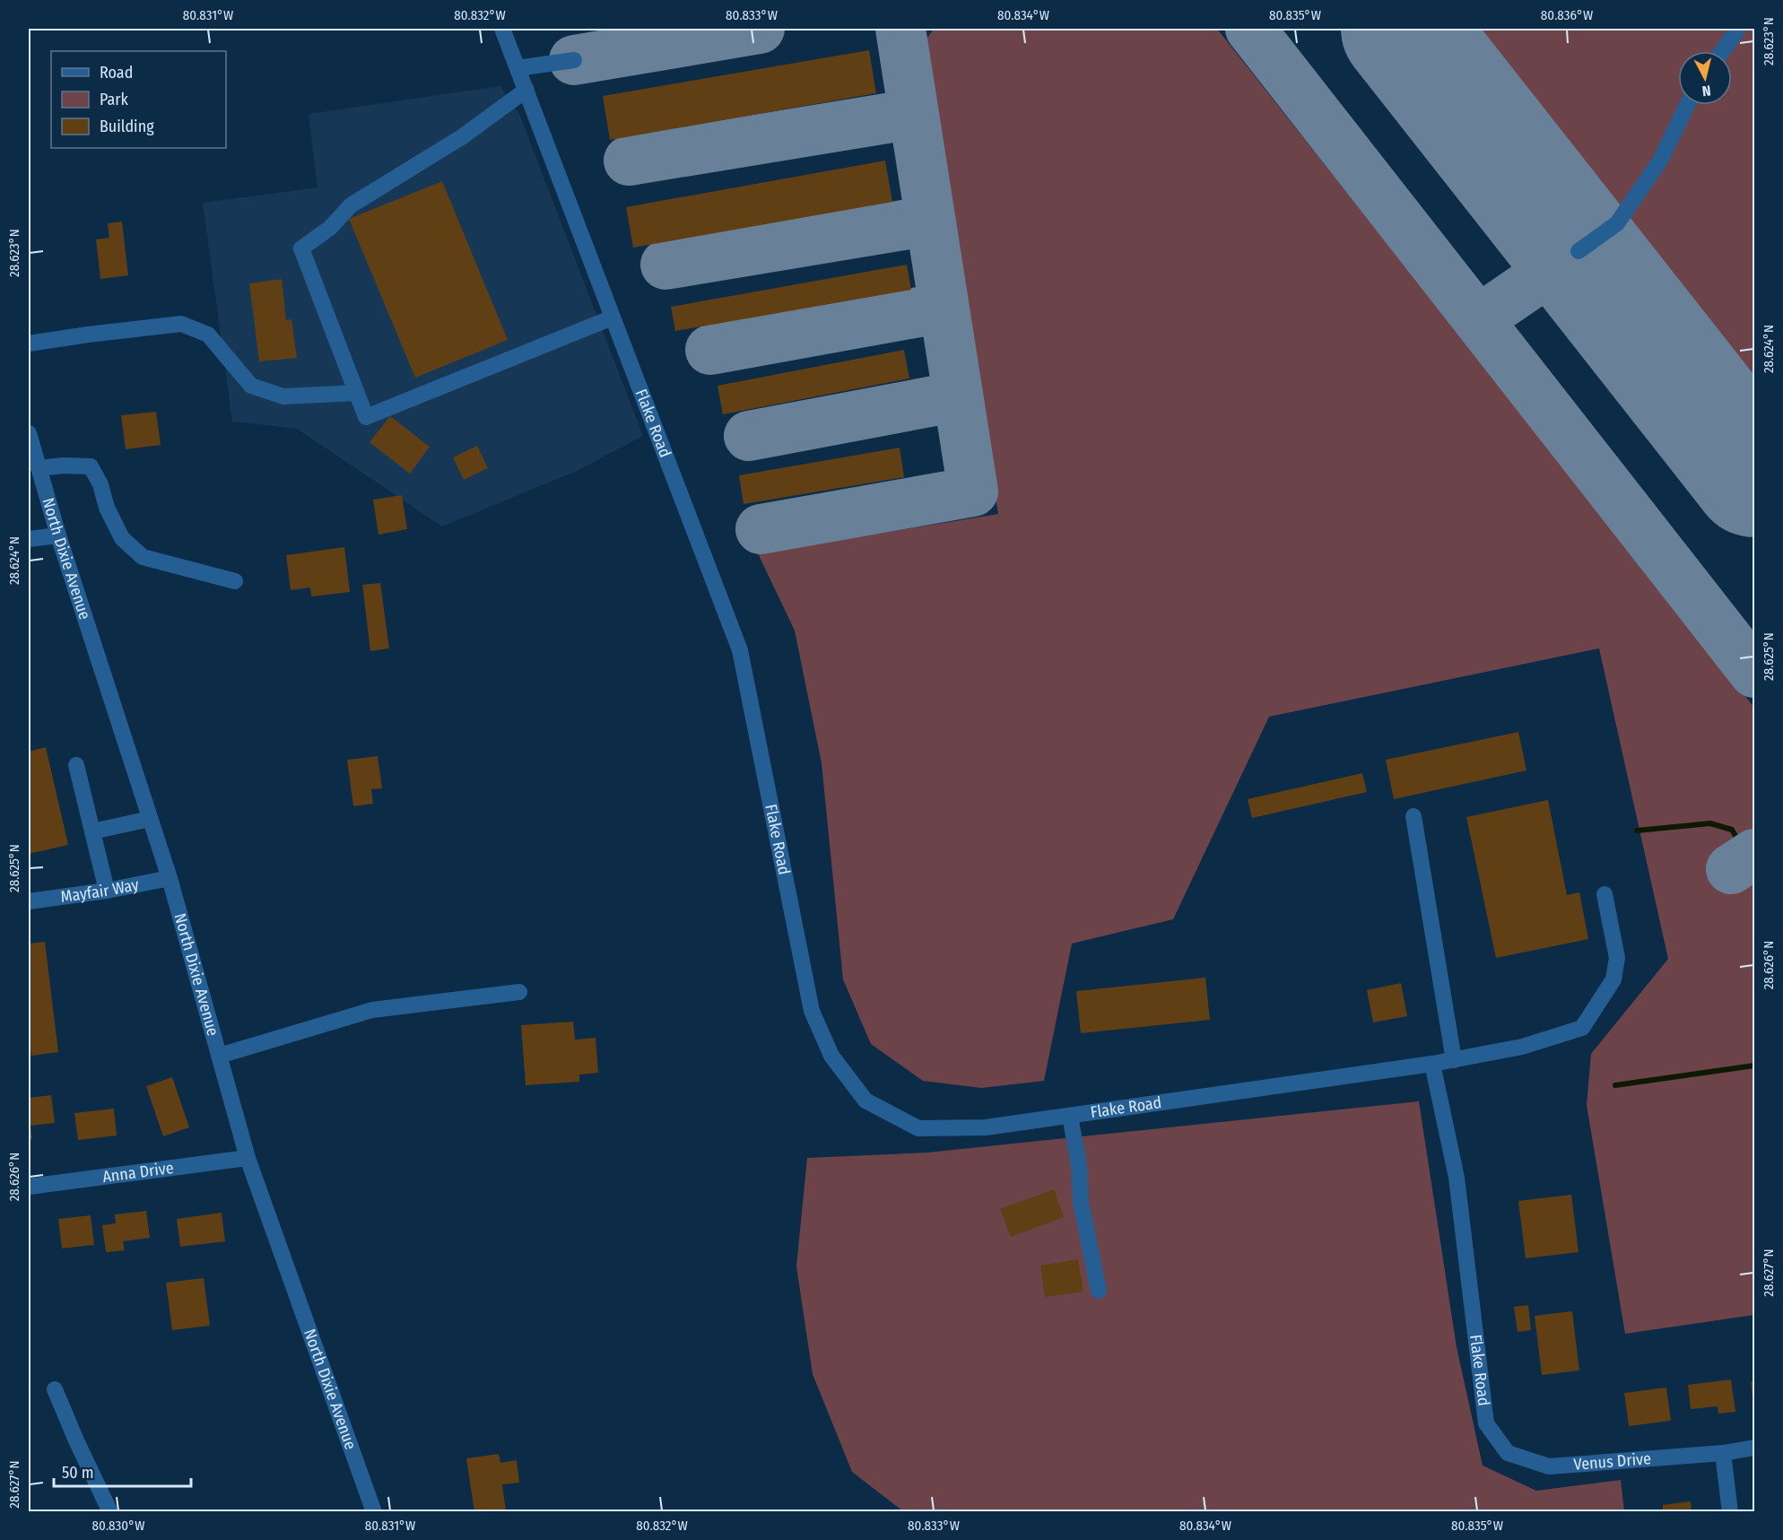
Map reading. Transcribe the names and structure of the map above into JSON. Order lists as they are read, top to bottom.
{
  "streets": {
    "street": [
      "Flake Road",
      "North Dixie Avenue",
      "Mayfair Way",
      "Anna Drive",
      "Venus Drive"
    ]
  },
  "crossings": [
    ["Flake Road", "Venus Drive"],
    ["North Dixie Avenue", "Mayfair Way"],
    ["North Dixie Avenue", "Anna Drive"]
  ],
  "legend": ["Road", "Park", "Building"],
  "scale_bar": "50 m",
  "north": "bottom",
  "coordinates": [
    "80.831°W",
    "80.832°W",
    "80.833°W",
    "80.834°W",
    "80.835°W",
    "80.836°W",
    "28.623°N",
    "28.624°N",
    "28.625°N",
    "28.626°N",
    "28.627°N",
    "80.830°W"
  ]
}
